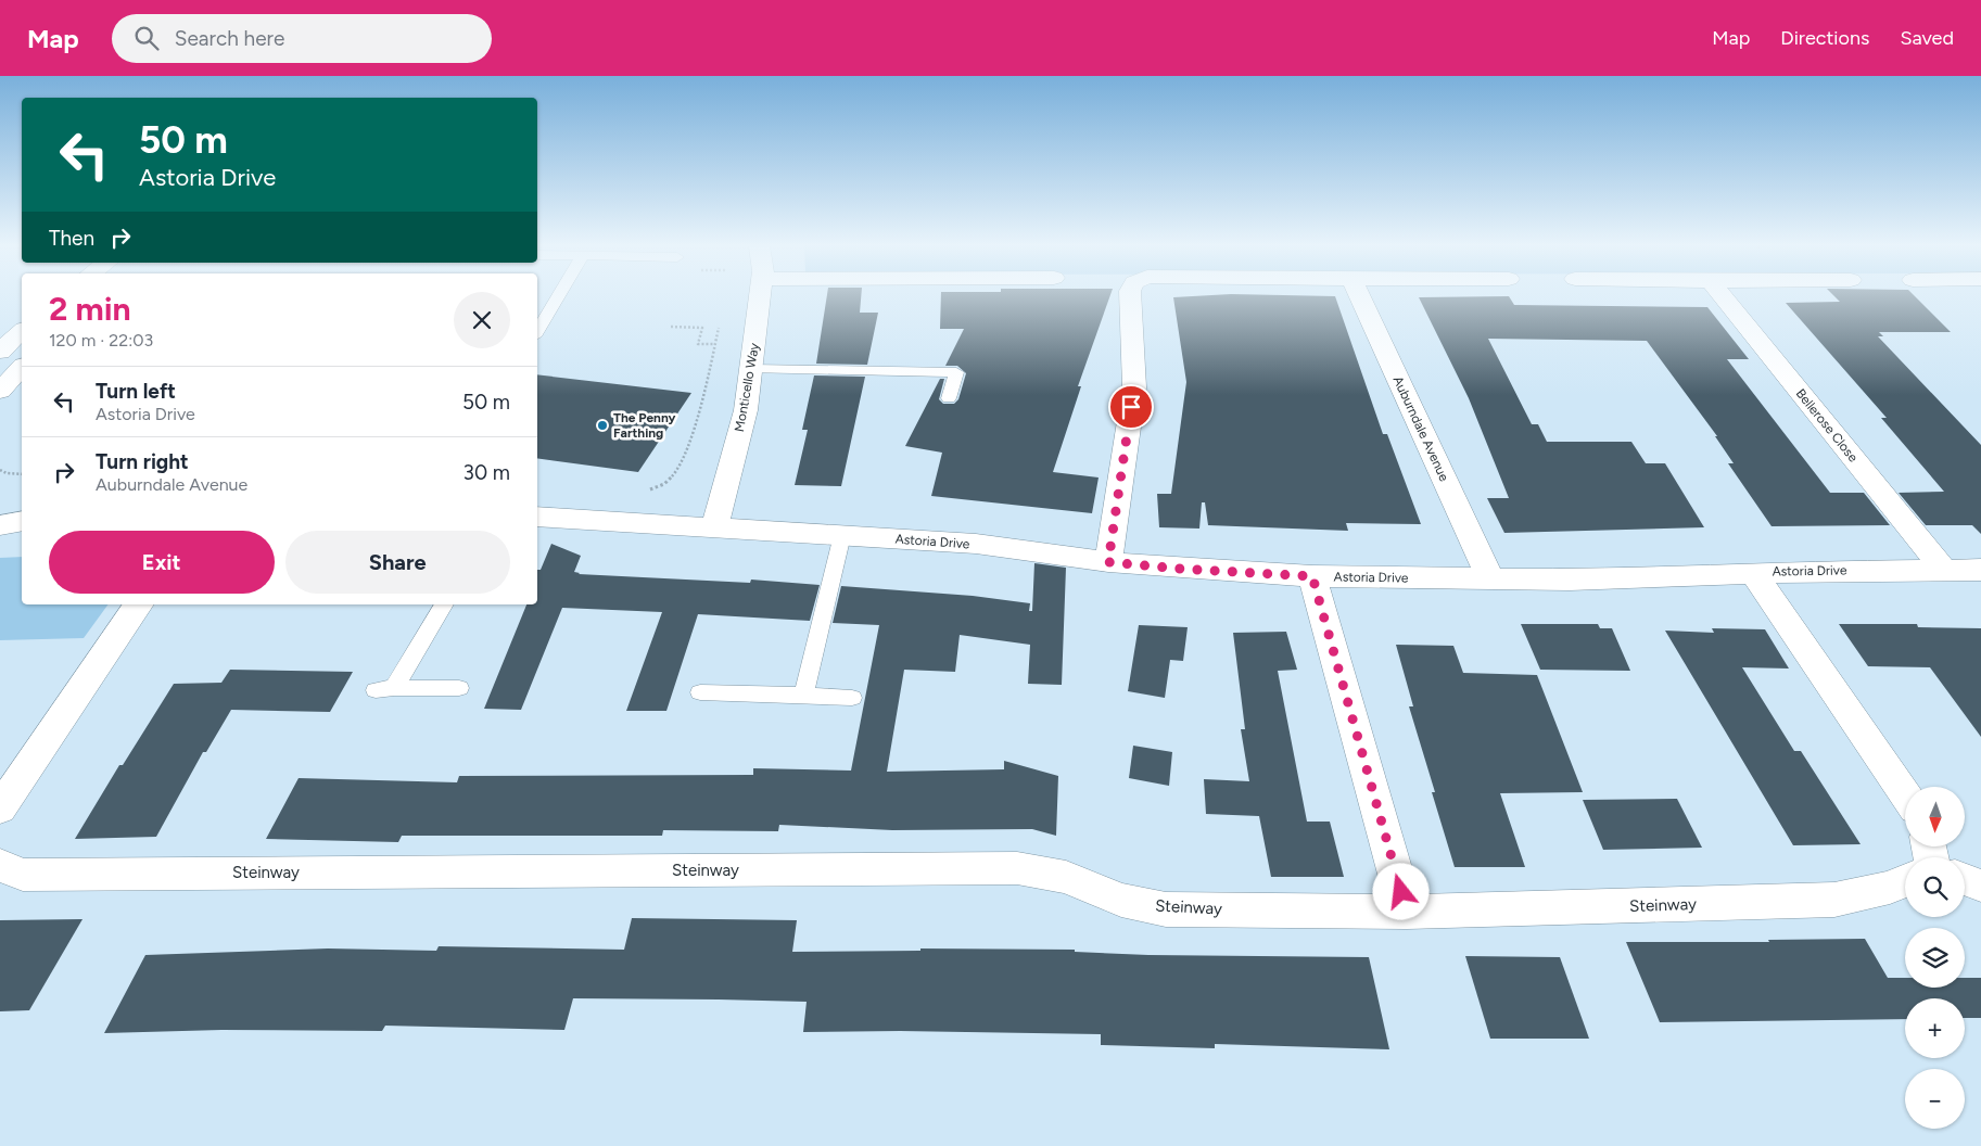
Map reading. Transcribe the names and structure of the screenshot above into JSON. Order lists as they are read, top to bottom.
{
  "streets": {
    "street": [
      "Monticello Way",
      "Bellerose Close",
      "Auburndale Avenue",
      "Astoria Drive",
      "Steinway"
    ]
  },
  "crossings": [
    ["Monticello Way", "Astoria Drive"],
    ["Bellerose Close", "Astoria Drive"],
    ["Auburndale Avenue", "Astoria Drive"]
  ],
  "places": ["The Penny Farthing"],
  "north": "bottom",
  "page": {
    "header": "Map",
    "search": "Search here",
    "nav": ["Map", "Directions", "Saved"],
    "turn": ["50 m", "Astoria Drive"],
    "then": "Then",
    "heading": ["2 min", "120 m · 22:03"],
    "list": [
      {
        "name": "Turn left",
        "note": "Astoria Drive",
        "value": "50 m"
      },
      {
        "name": "Turn right",
        "note": "Auburndale Avenue",
        "value": "30 m"
      }
    ],
    "buttons": ["Exit", "Share"],
    "map_buttons": ["+", "−"]
  }
}
